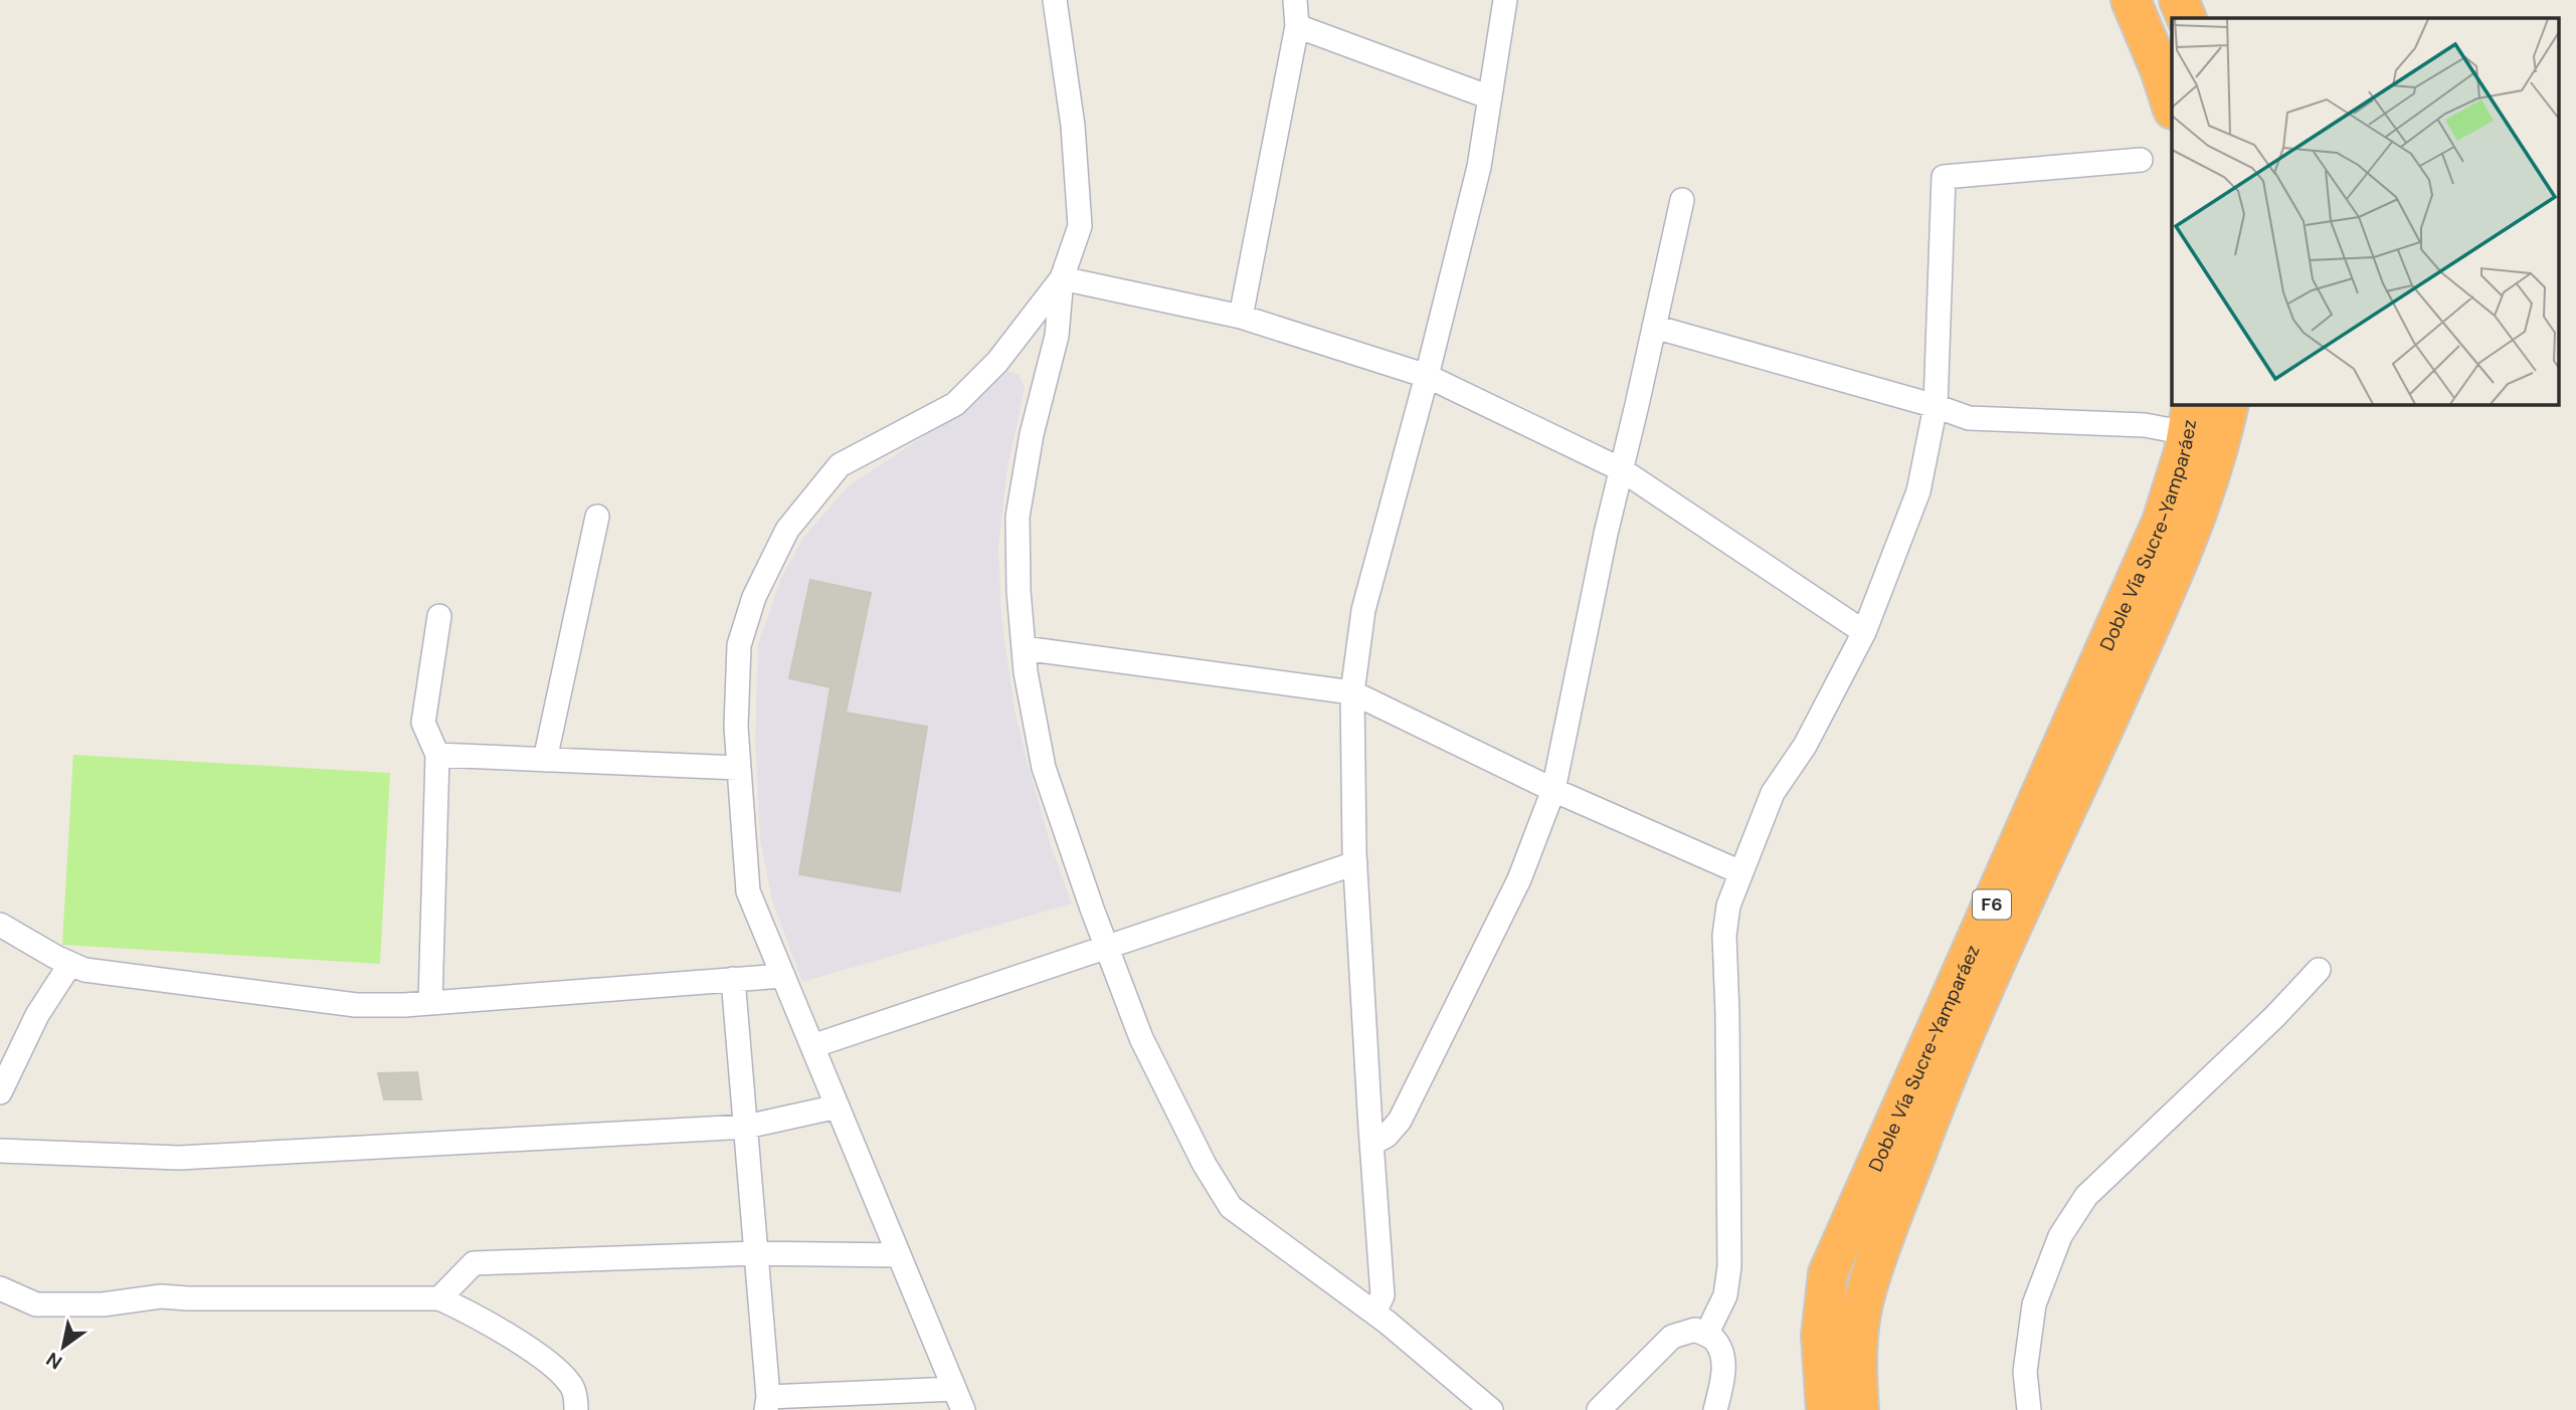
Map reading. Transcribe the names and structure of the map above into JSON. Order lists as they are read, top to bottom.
{
  "streets": {
    "highway": ["Doble Vía Sucre-Yamparáez", "F6"]
  },
  "north": "bottom left"
}
